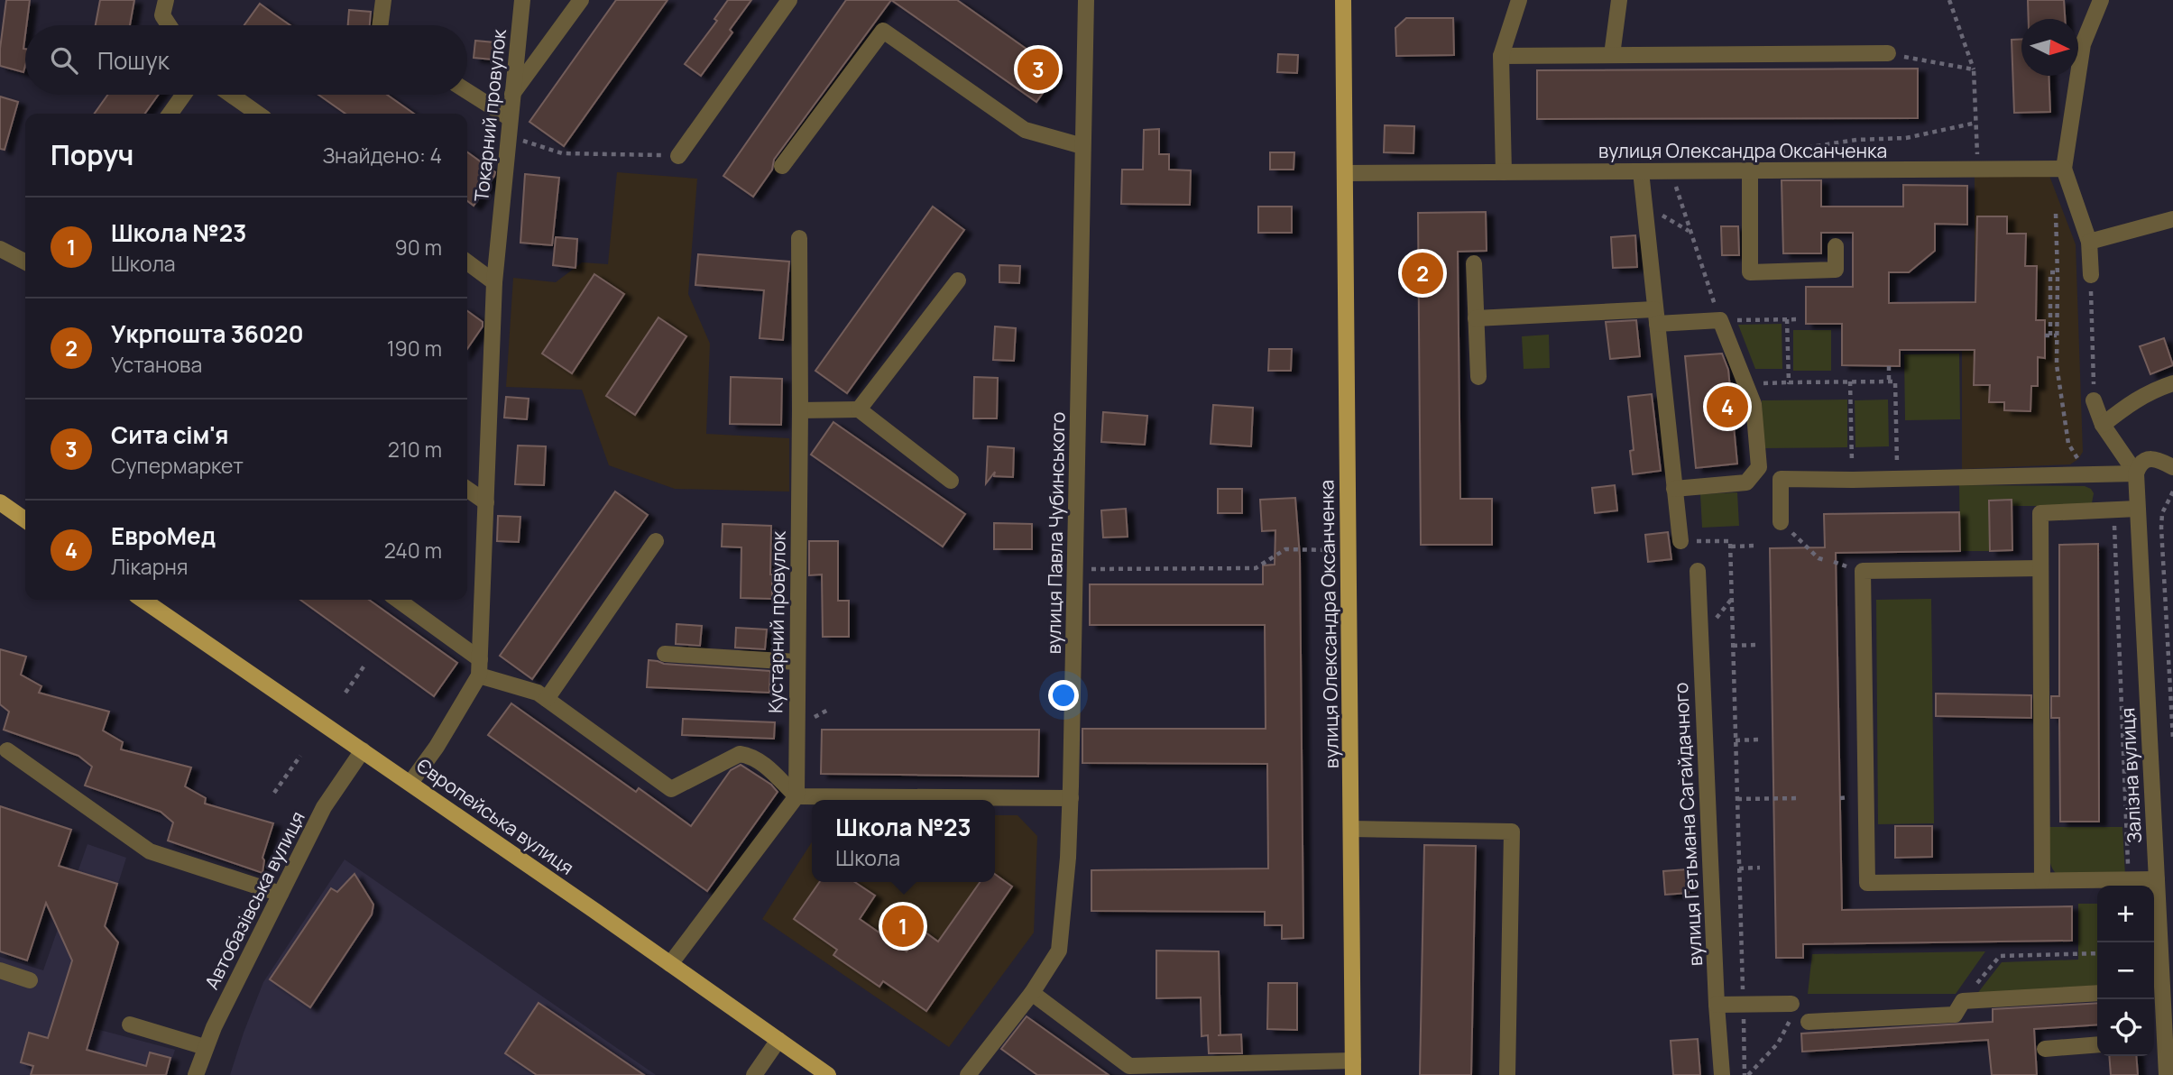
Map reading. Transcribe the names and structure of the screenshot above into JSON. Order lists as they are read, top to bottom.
{
  "streets": {
    "main road": ["вулиця Олександра Оксанченка", "Європейська вулиця"],
    "street": [
      "Токарний провулок",
      "вулиця Павла Чубинського",
      "Кустарний провулок",
      "Залізна вулиця",
      "вулиця Гетьмана Сагайдачного",
      "Автобазівська вулиця"
    ]
  },
  "crossings": [
    ["Токарний провулок", "Європейська вулиця"],
    ["Європейська вулиця", "Автобазівська вулиця"]
  ],
  "north": "right",
  "page": {
    "search": "Пошук",
    "pins": [
      "3",
      "2",
      "4",
      "1"
    ],
    "heading": ["Поруч", "Знайдено: 4"],
    "list": [
      {
        "mark": "1",
        "name": "Школа №23",
        "note": "Школа",
        "value": "90 m"
      },
      {
        "mark": "2",
        "name": "Укрпошта 36020",
        "note": "Установа",
        "value": "190 m"
      },
      {
        "mark": "3",
        "name": "Сита сім'я",
        "note": "Супермаркет",
        "value": "210 m"
      },
      {
        "mark": "4",
        "name": "ЕвроМед",
        "note": "Лікарня",
        "value": "240 m"
      }
    ],
    "popup": ["Школа №23", "Школа"],
    "map_buttons": ["+", "−"]
  }
}
